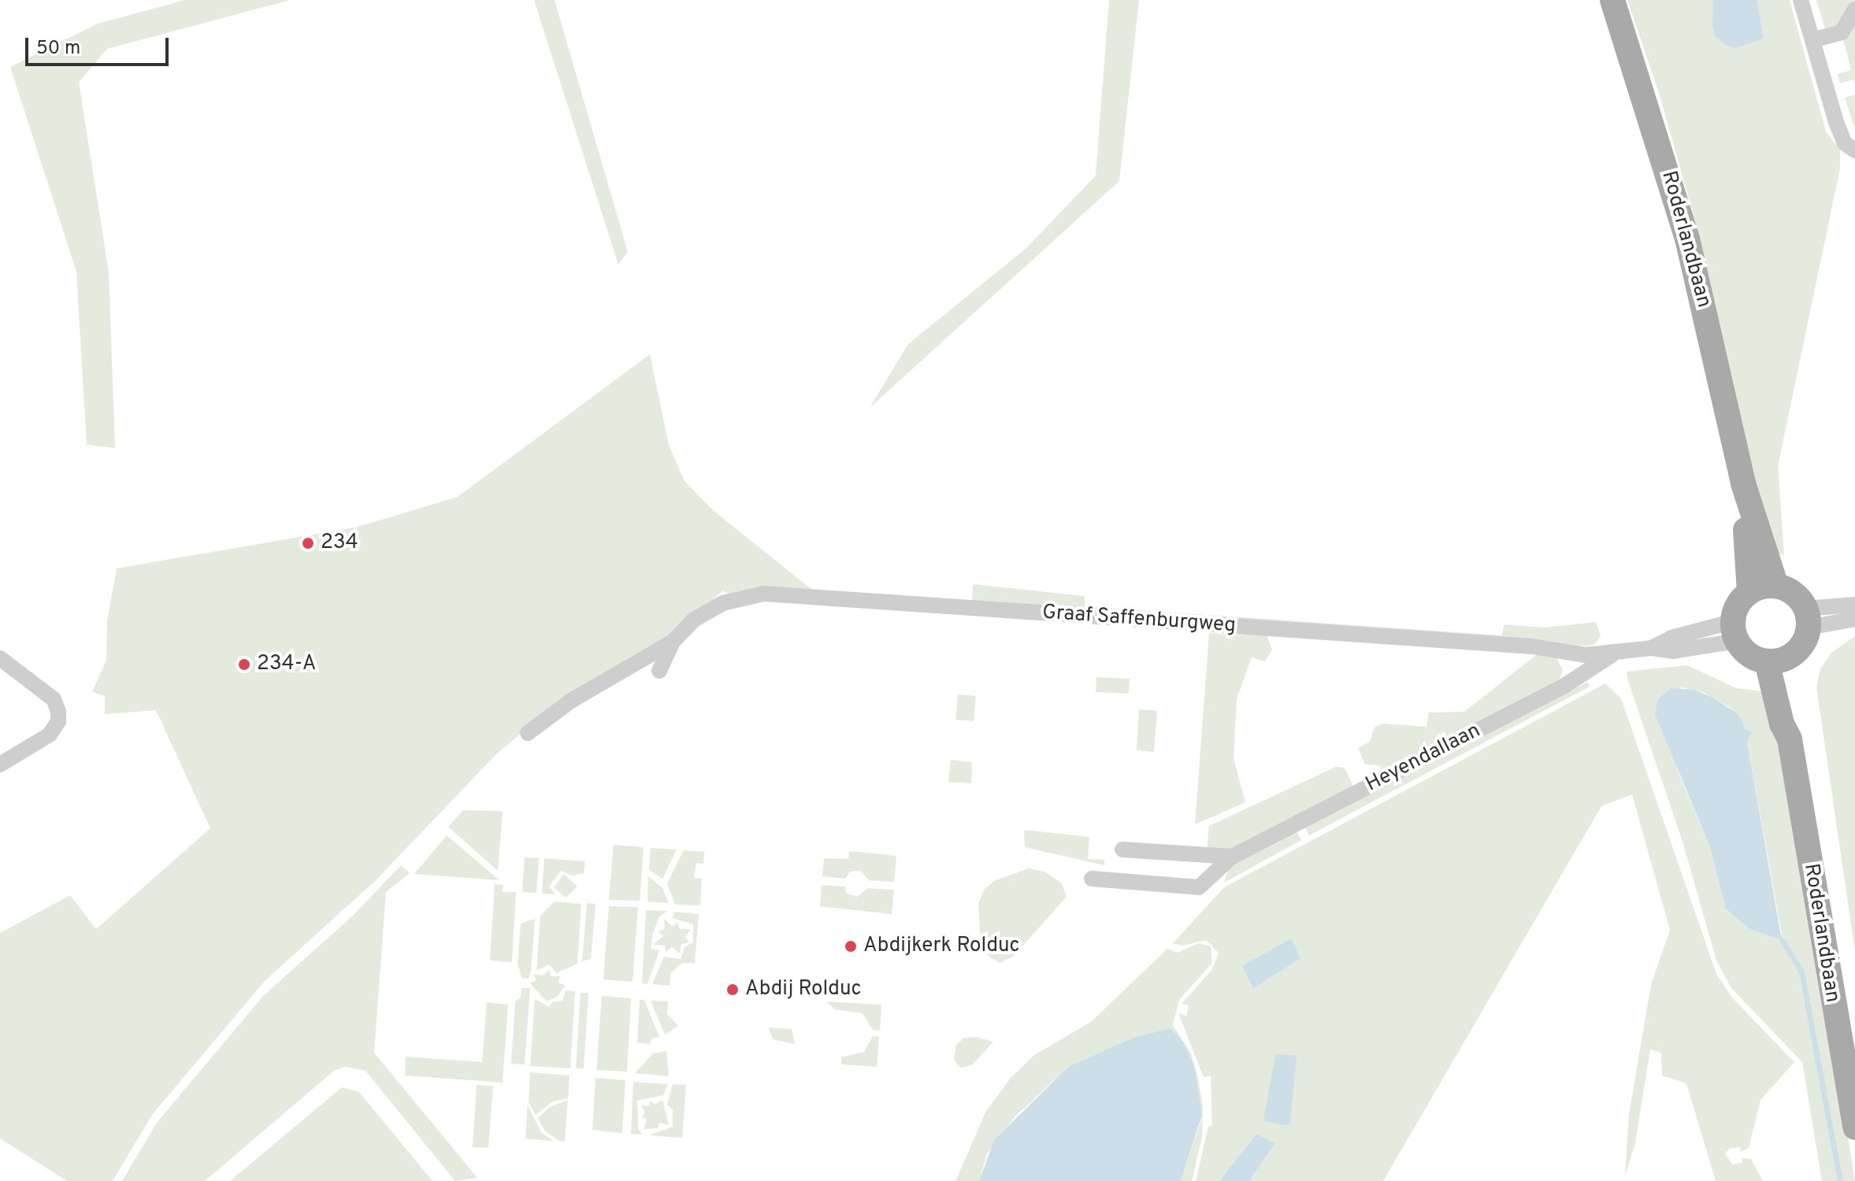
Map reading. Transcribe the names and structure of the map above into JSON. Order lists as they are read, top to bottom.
{
  "streets": {
    "main road": ["Roderlandbaan"],
    "street": ["Graaf Saffenburgweg", "Heyendallaan"]
  },
  "crossings": [
    ["Roderlandbaan", "Graaf Saffenburgweg"],
    ["Graaf Saffenburgweg", "Heyendallaan"]
  ],
  "places": [
    "234",
    "234-A",
    "Abdijkerk Rolduc",
    "Abdij Rolduc"
  ],
  "scale_bar": "50 m"
}
